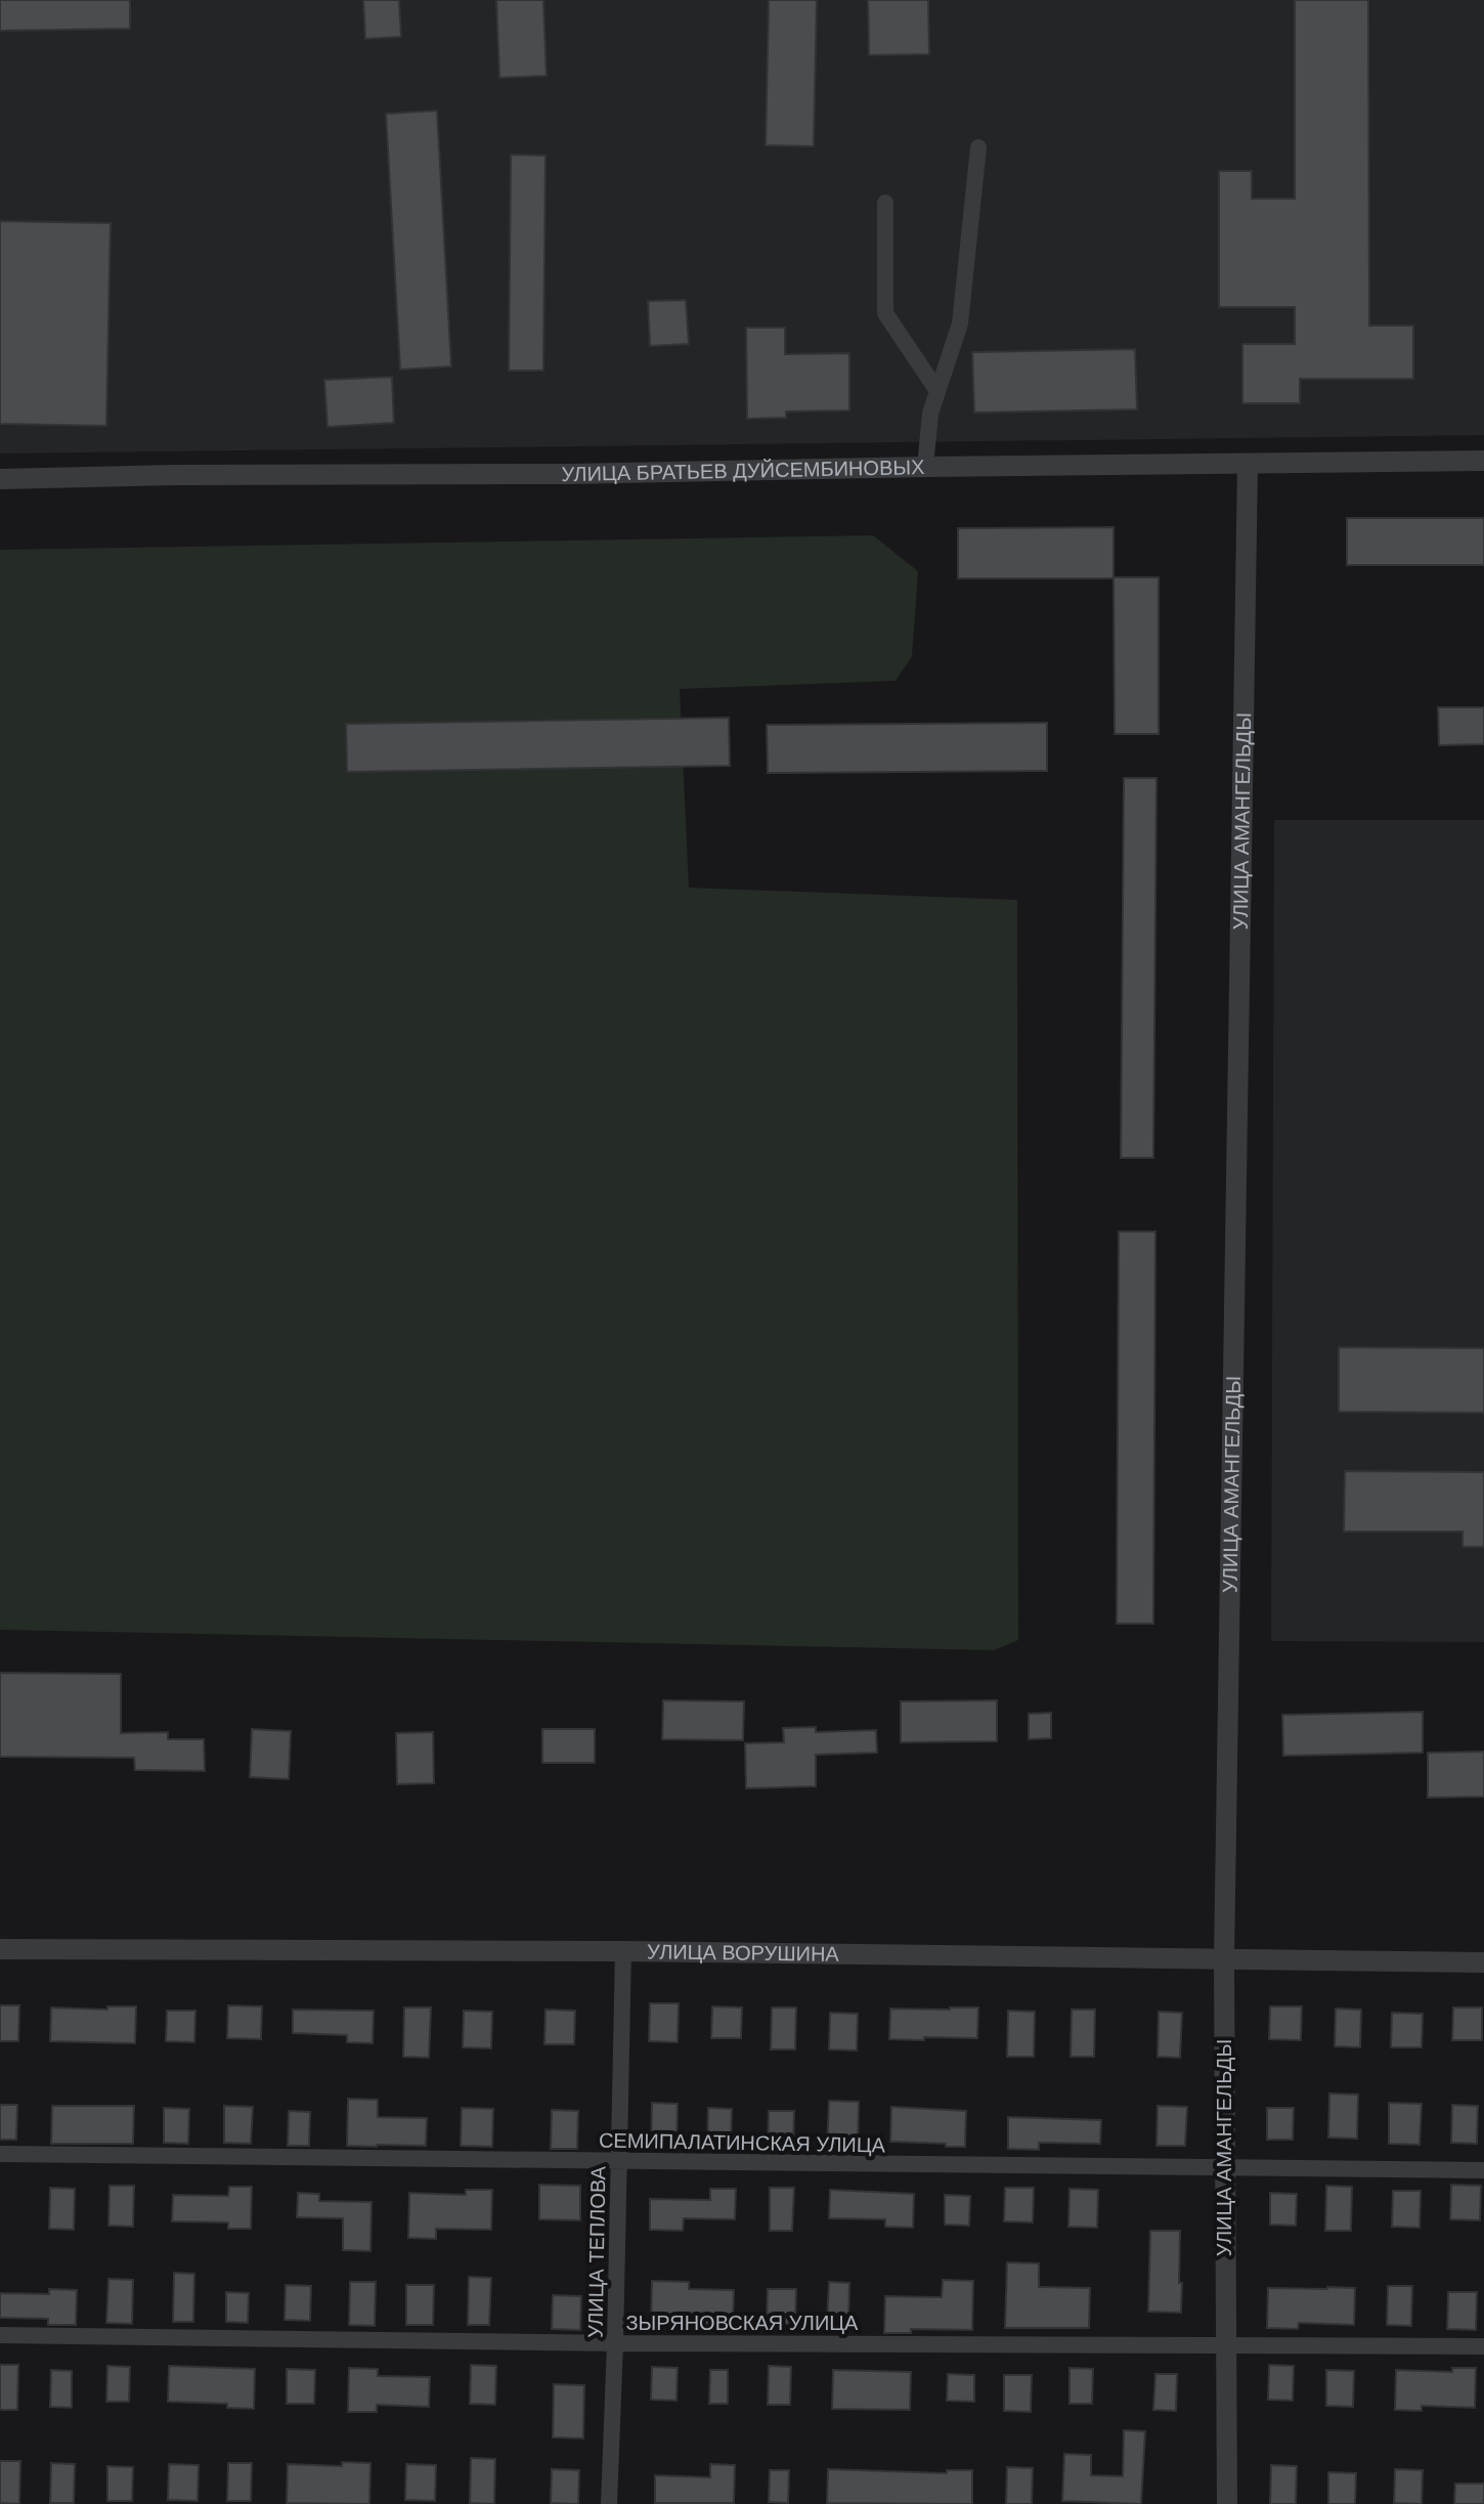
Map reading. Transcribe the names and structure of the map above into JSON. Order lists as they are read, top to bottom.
{
  "streets": {
    "street": [
      "УЛИЦА БРАТЬЕВ ДУЙСЕМБИНОВЫХ",
      "УЛИЦА АМАНГЕЛЬДЫ",
      "УЛИЦА ВОРУШИНА",
      "СЕМИПАЛАТИНСКАЯ УЛИЦА",
      "УЛИЦА ТЕПЛОВА",
      "ЗЫРЯНОВСКАЯ УЛИЦА"
    ]
  },
  "crossings": [
    ["УЛИЦА БРАТЬЕВ ДУЙСЕМБИНОВЫХ", "УЛИЦА АМАНГЕЛЬДЫ"],
    ["УЛИЦА АМАНГЕЛЬДЫ", "УЛИЦА ВОРУШИНА"],
    ["УЛИЦА АМАНГЕЛЬДЫ", "СЕМИПАЛАТИНСКАЯ УЛИЦА"],
    ["УЛИЦА АМАНГЕЛЬДЫ", "ЗЫРЯНОВСКАЯ УЛИЦА"],
    ["УЛИЦА ВОРУШИНА", "УЛИЦА ТЕПЛОВА"],
    ["СЕМИПАЛАТИНСКАЯ УЛИЦА", "УЛИЦА ТЕПЛОВА"],
    ["УЛИЦА ТЕПЛОВА", "ЗЫРЯНОВСКАЯ УЛИЦА"]
  ]
}
